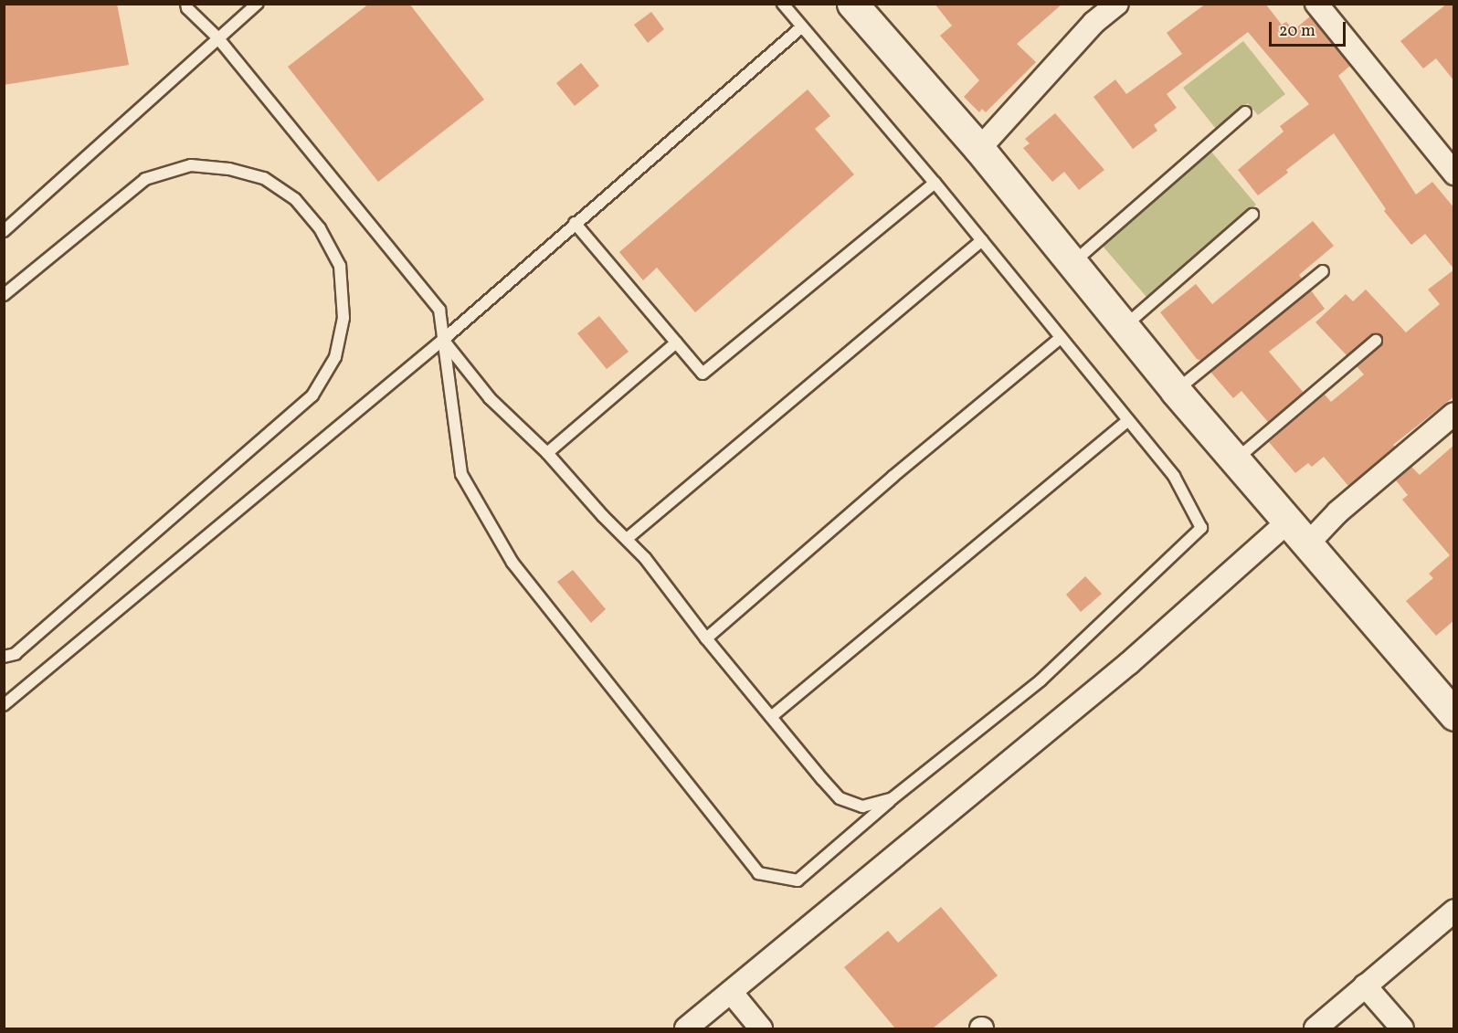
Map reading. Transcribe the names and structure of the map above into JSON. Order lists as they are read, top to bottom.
{
  "scale_bar": "20 m"
}
